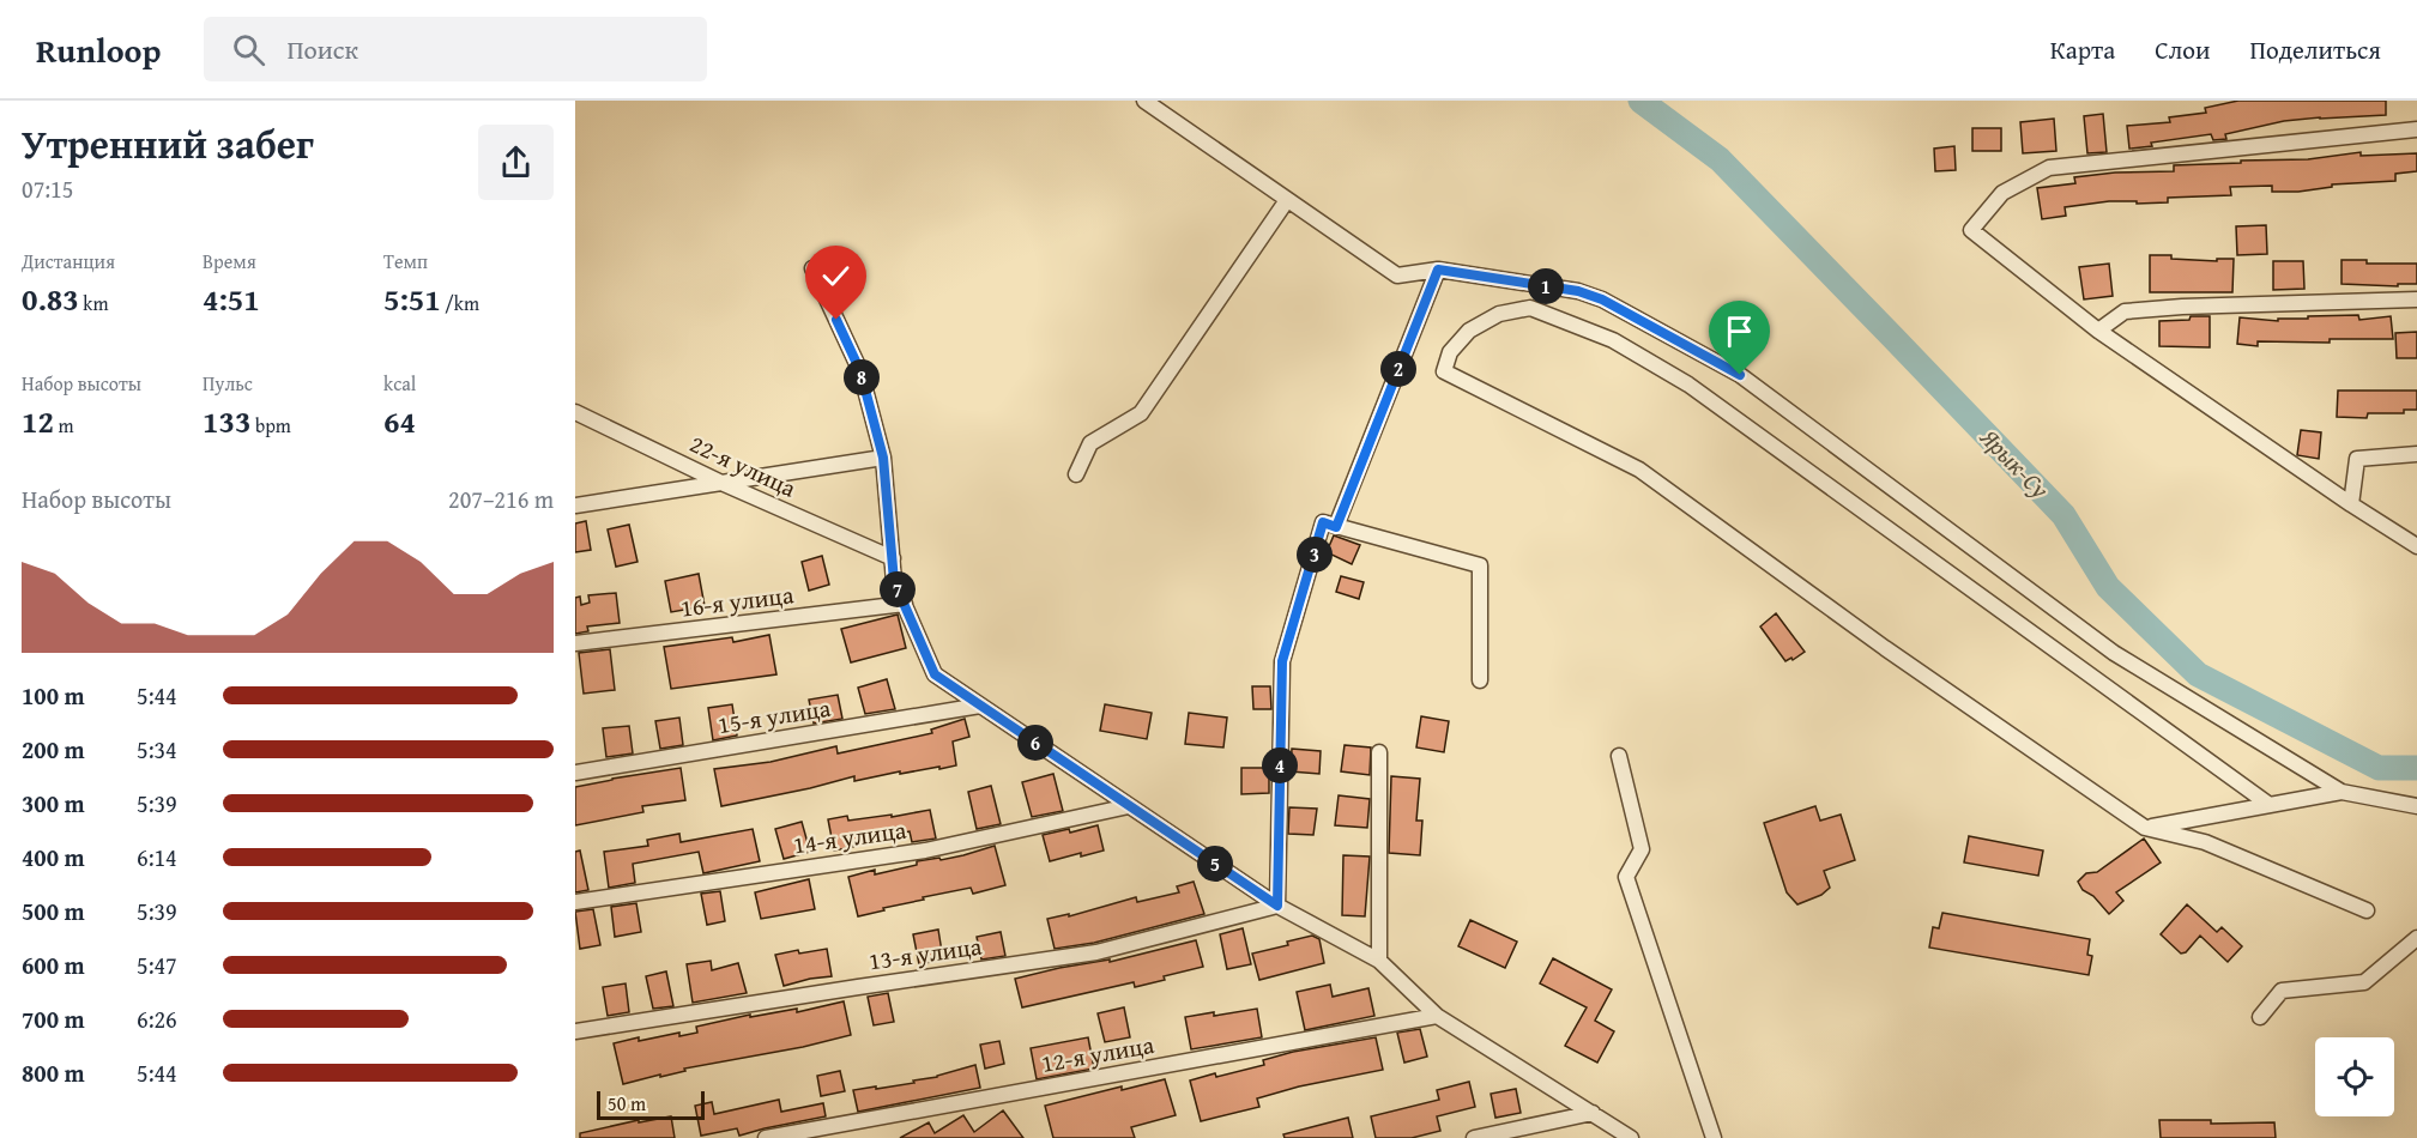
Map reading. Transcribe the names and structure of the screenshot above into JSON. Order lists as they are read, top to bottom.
{
  "streets": {
    "street": [
      "22-я улица",
      "16-я улица",
      "15-я улица",
      "14-я улица",
      "13-я улица",
      "12-я улица"
    ]
  },
  "water": ["Ярык-Су"],
  "scale_bar": "50 m",
  "page": {
    "header": "Runloop",
    "search": "Поиск",
    "nav": ["Карта", "Слои", "Поделиться"],
    "heading": ["Утренний забег", "07:15"],
    "stats": [
      ["Дистанция", "0.83 km"],
      ["Время", "4:51"],
      ["Темп", "5:51 /km"],
      ["Набор высоты", "12 m"],
      ["Пульс", "133 bpm"],
      ["kcal", "64"]
    ],
    "pins": [
      "1",
      "2",
      "8",
      "3",
      "7",
      "6",
      "4",
      "5"
    ],
    "chart": ["Набор высоты", "207–216 m"],
    "list": [
      {
        "name": "100 m",
        "note": "5:44"
      },
      {
        "name": "200 m",
        "note": "5:34"
      },
      {
        "name": "300 m",
        "note": "5:39"
      },
      {
        "name": "400 m",
        "note": "6:14"
      },
      {
        "name": "500 m",
        "note": "5:39"
      },
      {
        "name": "600 m",
        "note": "5:47"
      },
      {
        "name": "700 m",
        "note": "6:26"
      },
      {
        "name": "800 m",
        "note": "5:44"
      }
    ],
    "scale": "50 m"
  }
}
